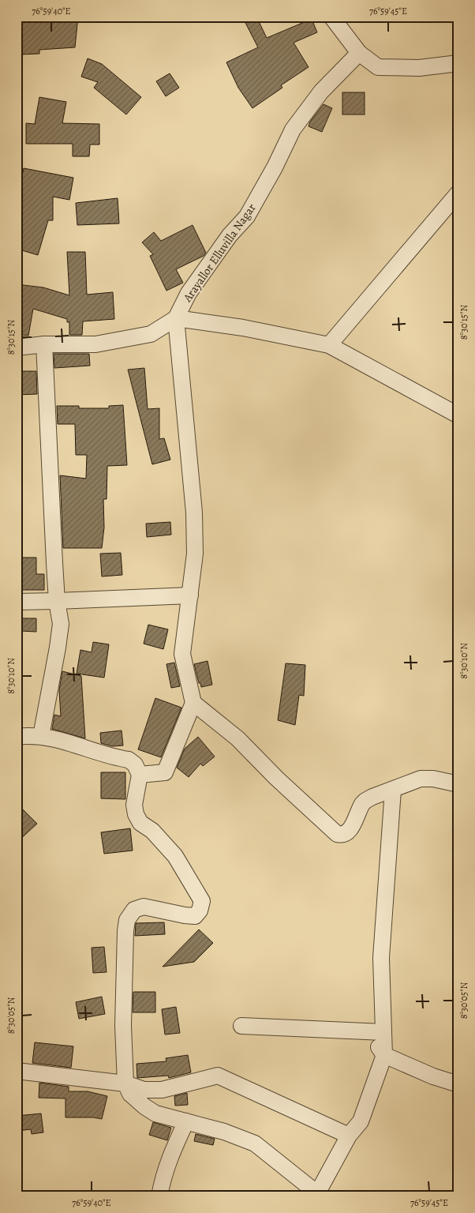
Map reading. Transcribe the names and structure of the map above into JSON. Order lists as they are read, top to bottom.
{
  "streets": {
    "street": ["Arayallor Elluvilla Nagar"]
  },
  "coordinates": [
    "76°59'40\"E",
    "76°59'45\"E",
    "8°30'15\"N",
    "8°30'10\"N",
    "8°30'05\"N"
  ]
}
